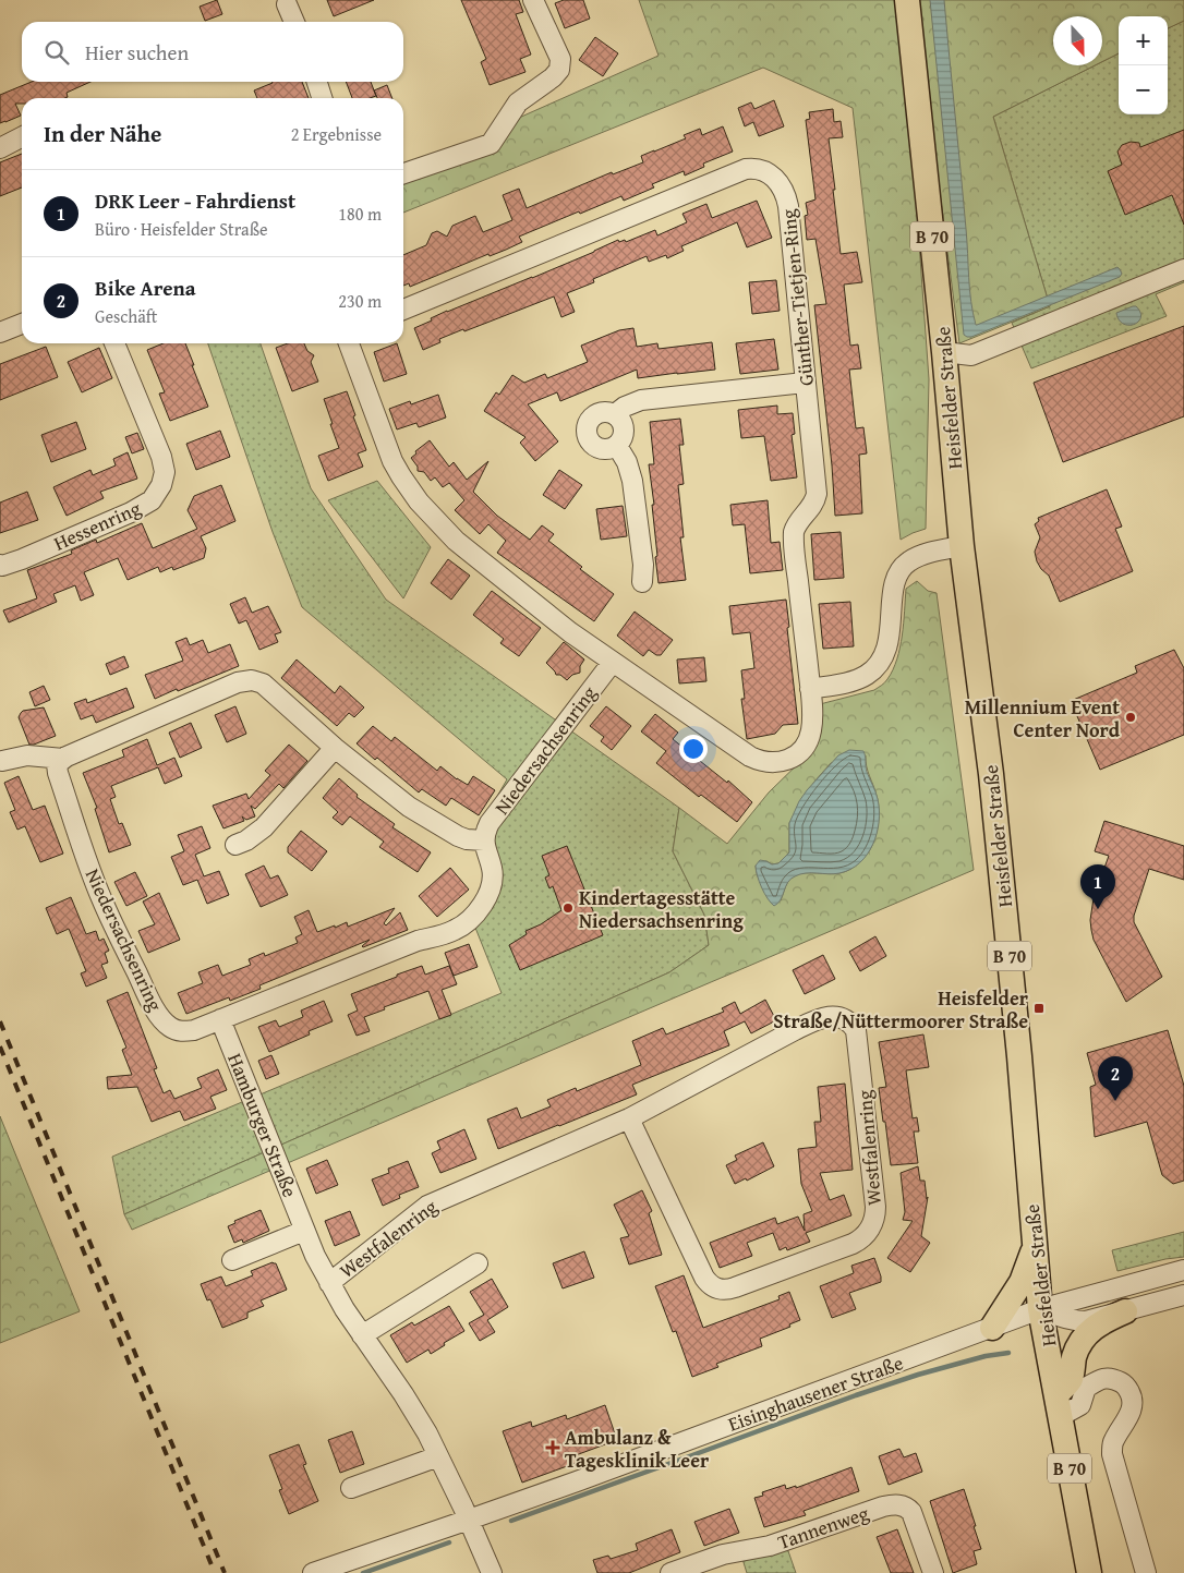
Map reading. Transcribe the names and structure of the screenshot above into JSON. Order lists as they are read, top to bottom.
{
  "streets": {
    "main road": ["B 70", "Heisfelder Straße"],
    "street": [
      "Günther-Tietjen-Ring",
      "Hessenring",
      "Niedersachsenring",
      "Hamburger Straße",
      "Westfalenring",
      "Eisinghausener Straße",
      "Tannenweg"
    ]
  },
  "crossings": [
    ["B 70", "Heisfelder Straße"],
    ["B 70", "Eisinghausener Straße"],
    ["Günther-Tietjen-Ring", "Niedersachsenring"],
    ["Heisfelder Straße", "Eisinghausener Straße"],
    ["Niedersachsenring", "Hamburger Straße"],
    ["Hamburger Straße", "Westfalenring"],
    ["Hamburger Straße", "Eisinghausener Straße"]
  ],
  "places": {
    "other": ["Millennium Event Center Nord", "Kindertagesstätte Niedersachsenring"],
    "transit": ["Heisfelder Straße/Nüttermoorer Straße"],
    "health": ["Ambulanz & Tagesklinik Leer"]
  },
  "north": "bottom",
  "page": {
    "map_buttons": ["+", "−"],
    "search": "Hier suchen",
    "heading": ["In der Nähe", "2 Ergebnisse"],
    "list": [
      {
        "mark": "1",
        "name": "DRK Leer - Fahrdienst",
        "note": "Büro · Heisfelder Straße",
        "value": "180 m"
      },
      {
        "mark": "2",
        "name": "Bike Arena",
        "note": "Geschäft",
        "value": "230 m"
      }
    ],
    "pins": ["1", "2"]
  }
}
